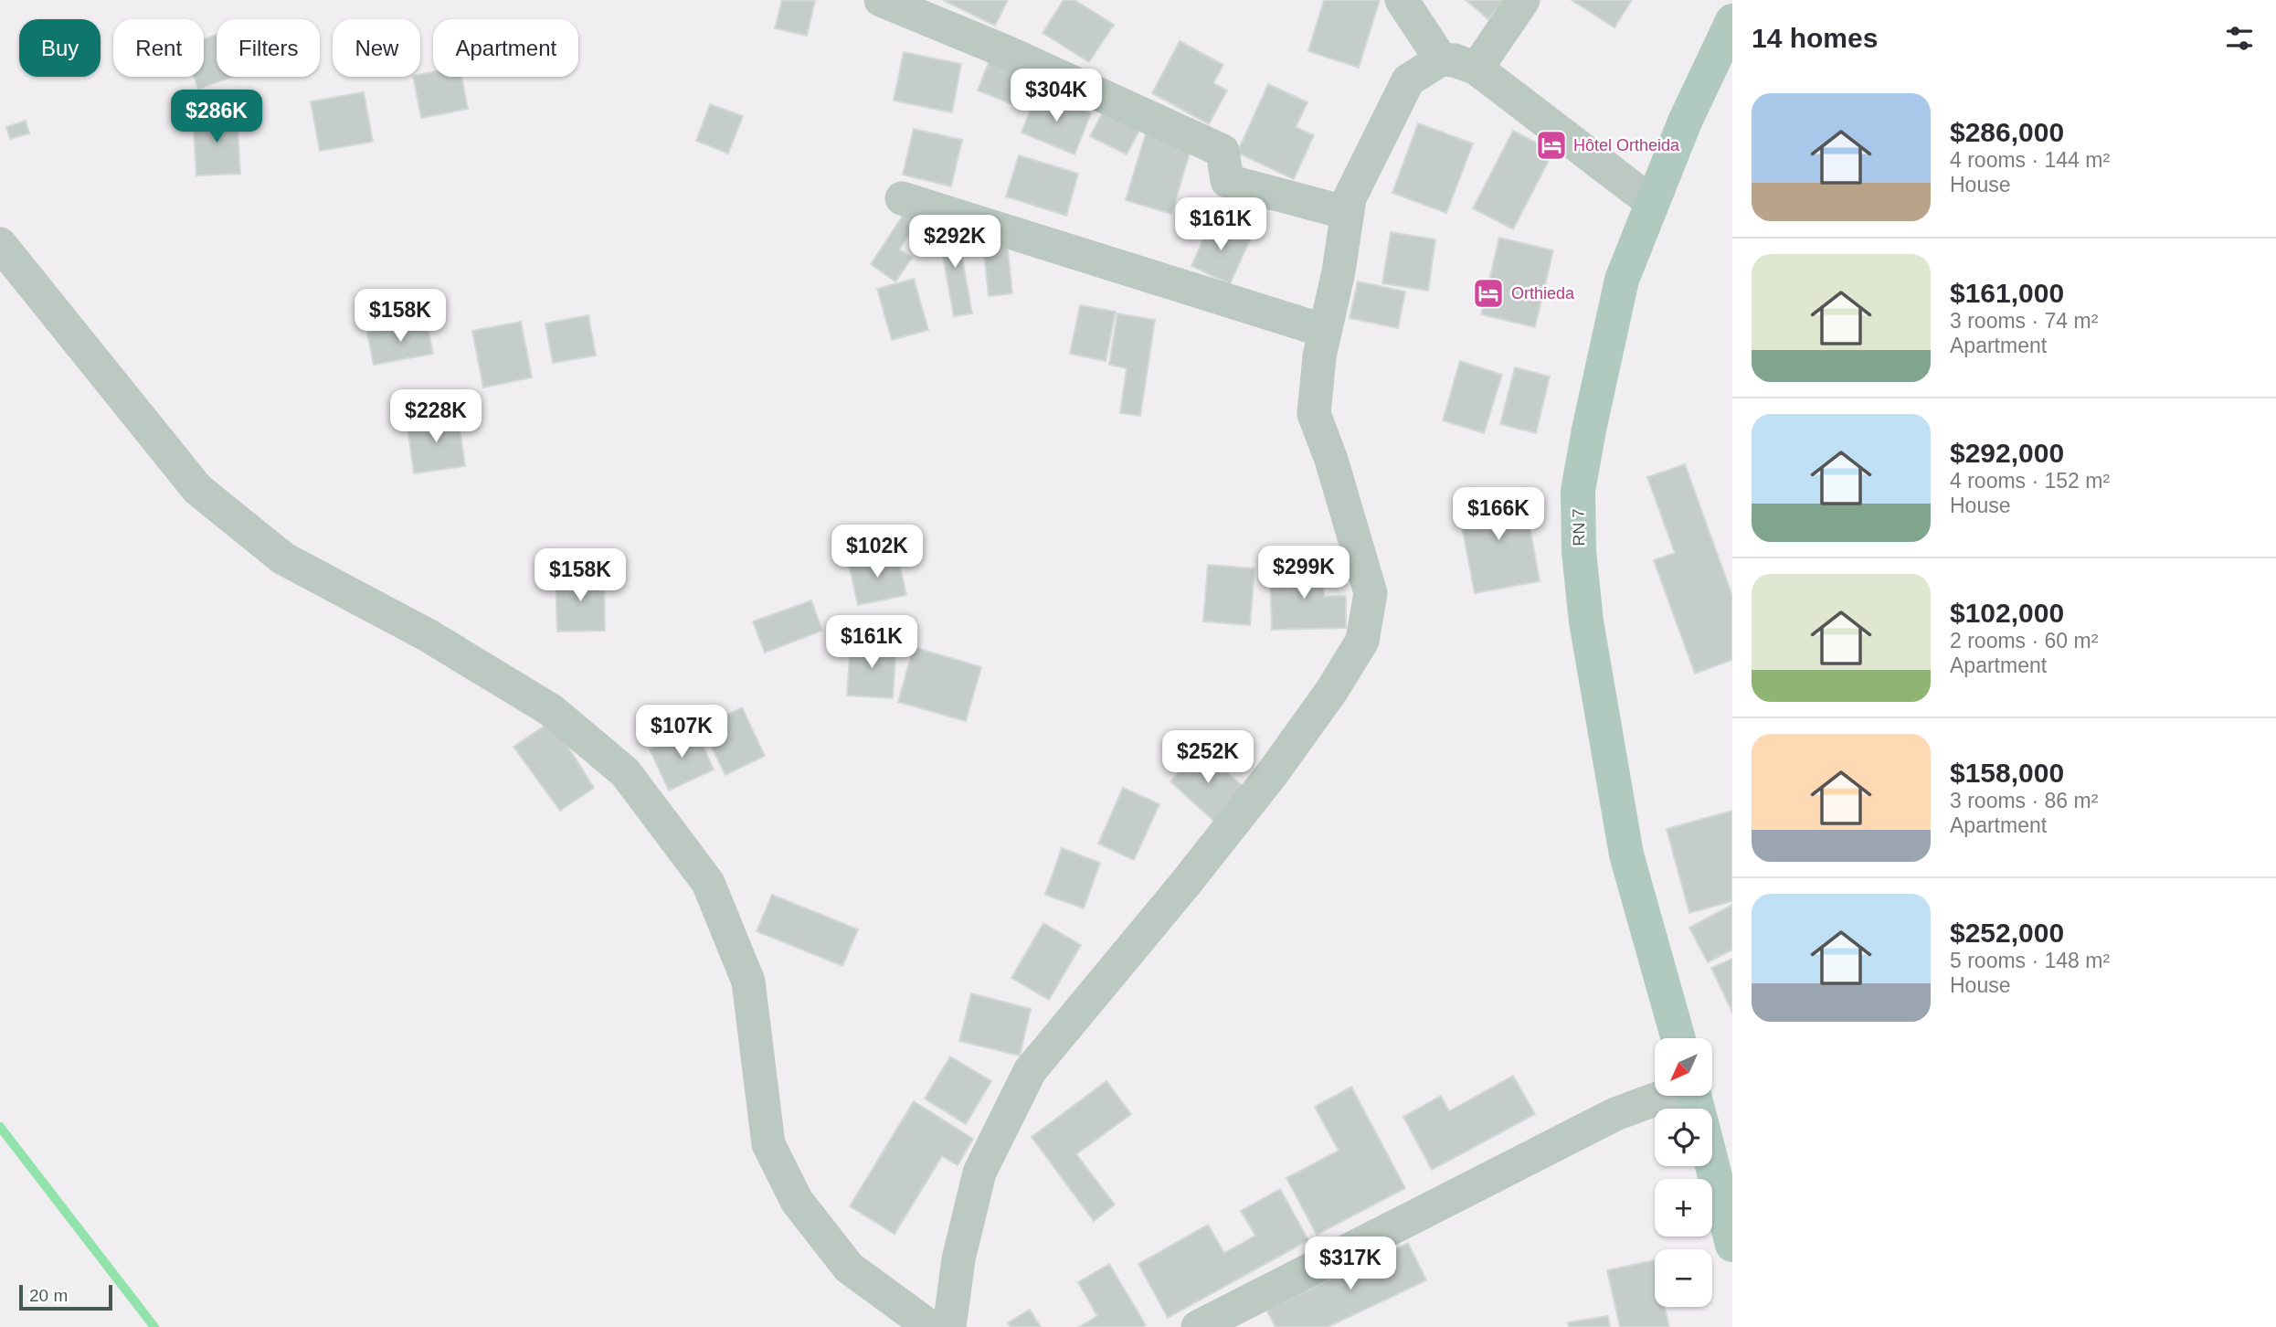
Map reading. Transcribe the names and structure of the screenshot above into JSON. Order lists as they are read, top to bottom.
{
  "streets": {
    "main road": ["RN 7"]
  },
  "places": {
    "hotel": ["Hôtel Ortheida", "Orthieda"]
  },
  "scale_bar": "20 m",
  "north": "bottom left",
  "page": {
    "heading": "14 homes",
    "chip": [
      "Buy",
      "Rent",
      "Filters",
      "New",
      "Apartment"
    ],
    "price": [
      "$304K",
      "$286K",
      "$161K",
      "$292K",
      "$158K",
      "$228K",
      "$166K",
      "$102K",
      "$299K",
      "$158K",
      "$161K",
      "$107K",
      "$252K",
      "$317K"
    ],
    "list": [
      {
        "name": "$286,000",
        "note": "4 rooms · 144 m² · House"
      },
      {
        "name": "$161,000",
        "note": "3 rooms · 74 m² · Apartment"
      },
      {
        "name": "$292,000",
        "note": "4 rooms · 152 m² · House"
      },
      {
        "name": "$102,000",
        "note": "2 rooms · 60 m² · Apartment"
      },
      {
        "name": "$158,000",
        "note": "3 rooms · 86 m² · Apartment"
      },
      {
        "name": "$252,000",
        "note": "5 rooms · 148 m² · House"
      }
    ],
    "map_buttons": ["+", "−"],
    "scale": "20 m"
  }
}
